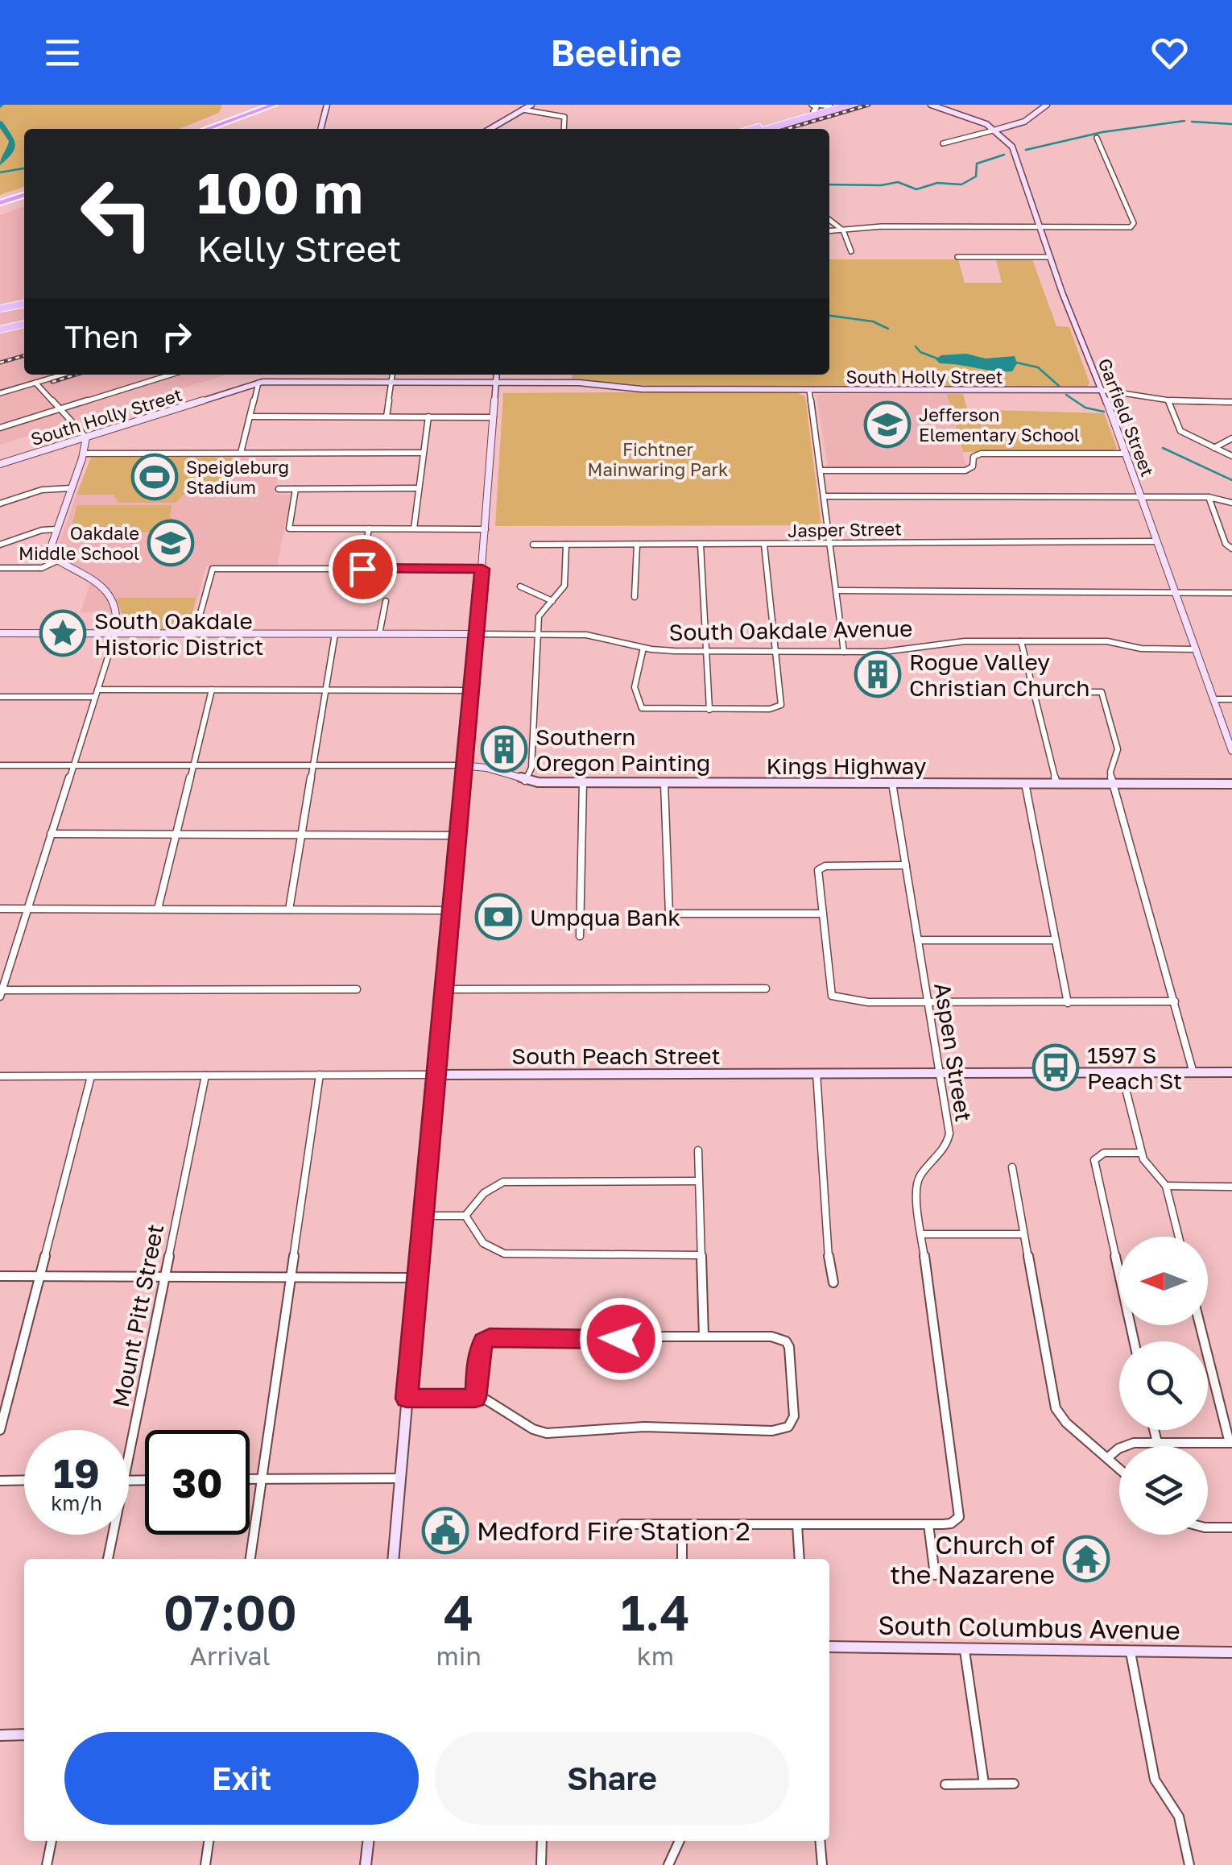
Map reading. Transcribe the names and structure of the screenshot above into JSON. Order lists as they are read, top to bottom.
{
  "streets": {
    "main road": [
      "South Holly Street",
      "Garfield Street",
      "South Oakdale Avenue",
      "Kings Highway",
      "South Peach Street",
      "South Columbus Avenue"
    ],
    "street": ["Jasper Street", "Aspen Street", "Mount Pitt Street"]
  },
  "crossings": [
    ["South Holly Street", "Garfield Street"],
    ["Garfield Street", "Jasper Street"],
    ["Garfield Street", "South Oakdale Avenue"],
    ["Kings Highway", "Aspen Street"],
    ["Aspen Street", "South Peach Street"],
    ["South Peach Street", "Mount Pitt Street"]
  ],
  "parks": ["Fichtner Mainwaring Park"],
  "places": {
    "school or university": ["Jefferson Elementary School", "Oakdale Middle School"],
    "sports": ["Speigleburg Stadium"],
    "place": ["South Oakdale Historic District"],
    "building": ["Rogue Valley Christian Church", "Southern Oregon Painting"],
    "bank": ["Umpqua Bank"],
    "bus stop": ["1597 S Peach St"],
    "public building": ["Medford Fire Station 2"],
    "temple": ["Church of the Nazarene"]
  },
  "north": "left",
  "page": {
    "header": "Beeline",
    "turn": ["100 m", "Kelly Street"],
    "then": "Then",
    "speed": "19 km/h",
    "limit": "30",
    "eta": [
      "07:00",
      "Arrival",
      "4",
      "min",
      "1.4",
      "km"
    ],
    "buttons": ["Exit", "Share"]
  }
}
